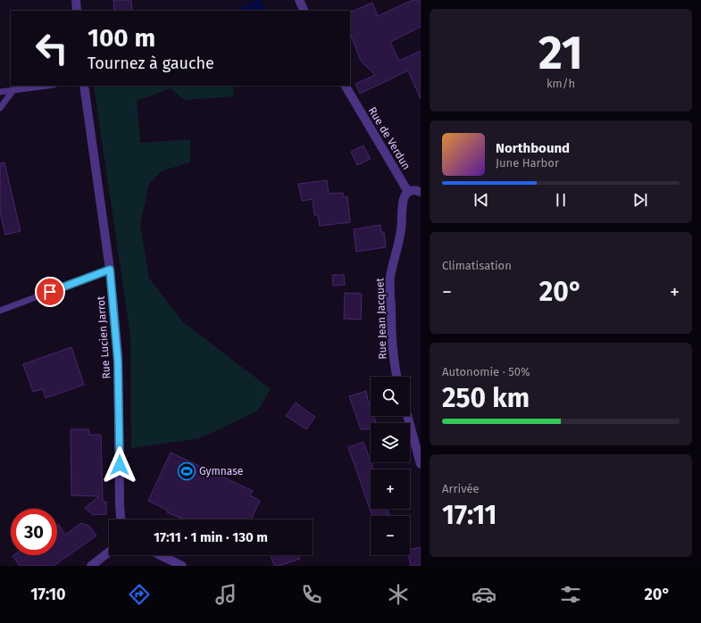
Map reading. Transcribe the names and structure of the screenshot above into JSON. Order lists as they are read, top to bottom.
{
  "streets": {
    "street": ["Rue de Verdun", "Rue Jean Jacquet", "Rue Lucien Jarrot"]
  },
  "crossings": [
    ["Rue de Verdun", "Rue Jean Jacquet"]
  ],
  "places": {
    "sports": ["Gymnase"]
  },
  "page": {
    "tile": [
      ["21", "km/h"],
      "Climatisation",
      ["Autonomie · 50%", "250 km"],
      ["Arrivée", "17:11"]
    ],
    "turn": ["100 m", "Tournez à gauche"],
    "song": ["Northbound", "June Harbor"],
    "heat": ["−", "20°", "+"],
    "map_buttons": ["+", "−"],
    "limit": "30",
    "trip": "17:11 · 1 min · 130 m",
    "tabs": ["17:10", "20°"]
  }
}
